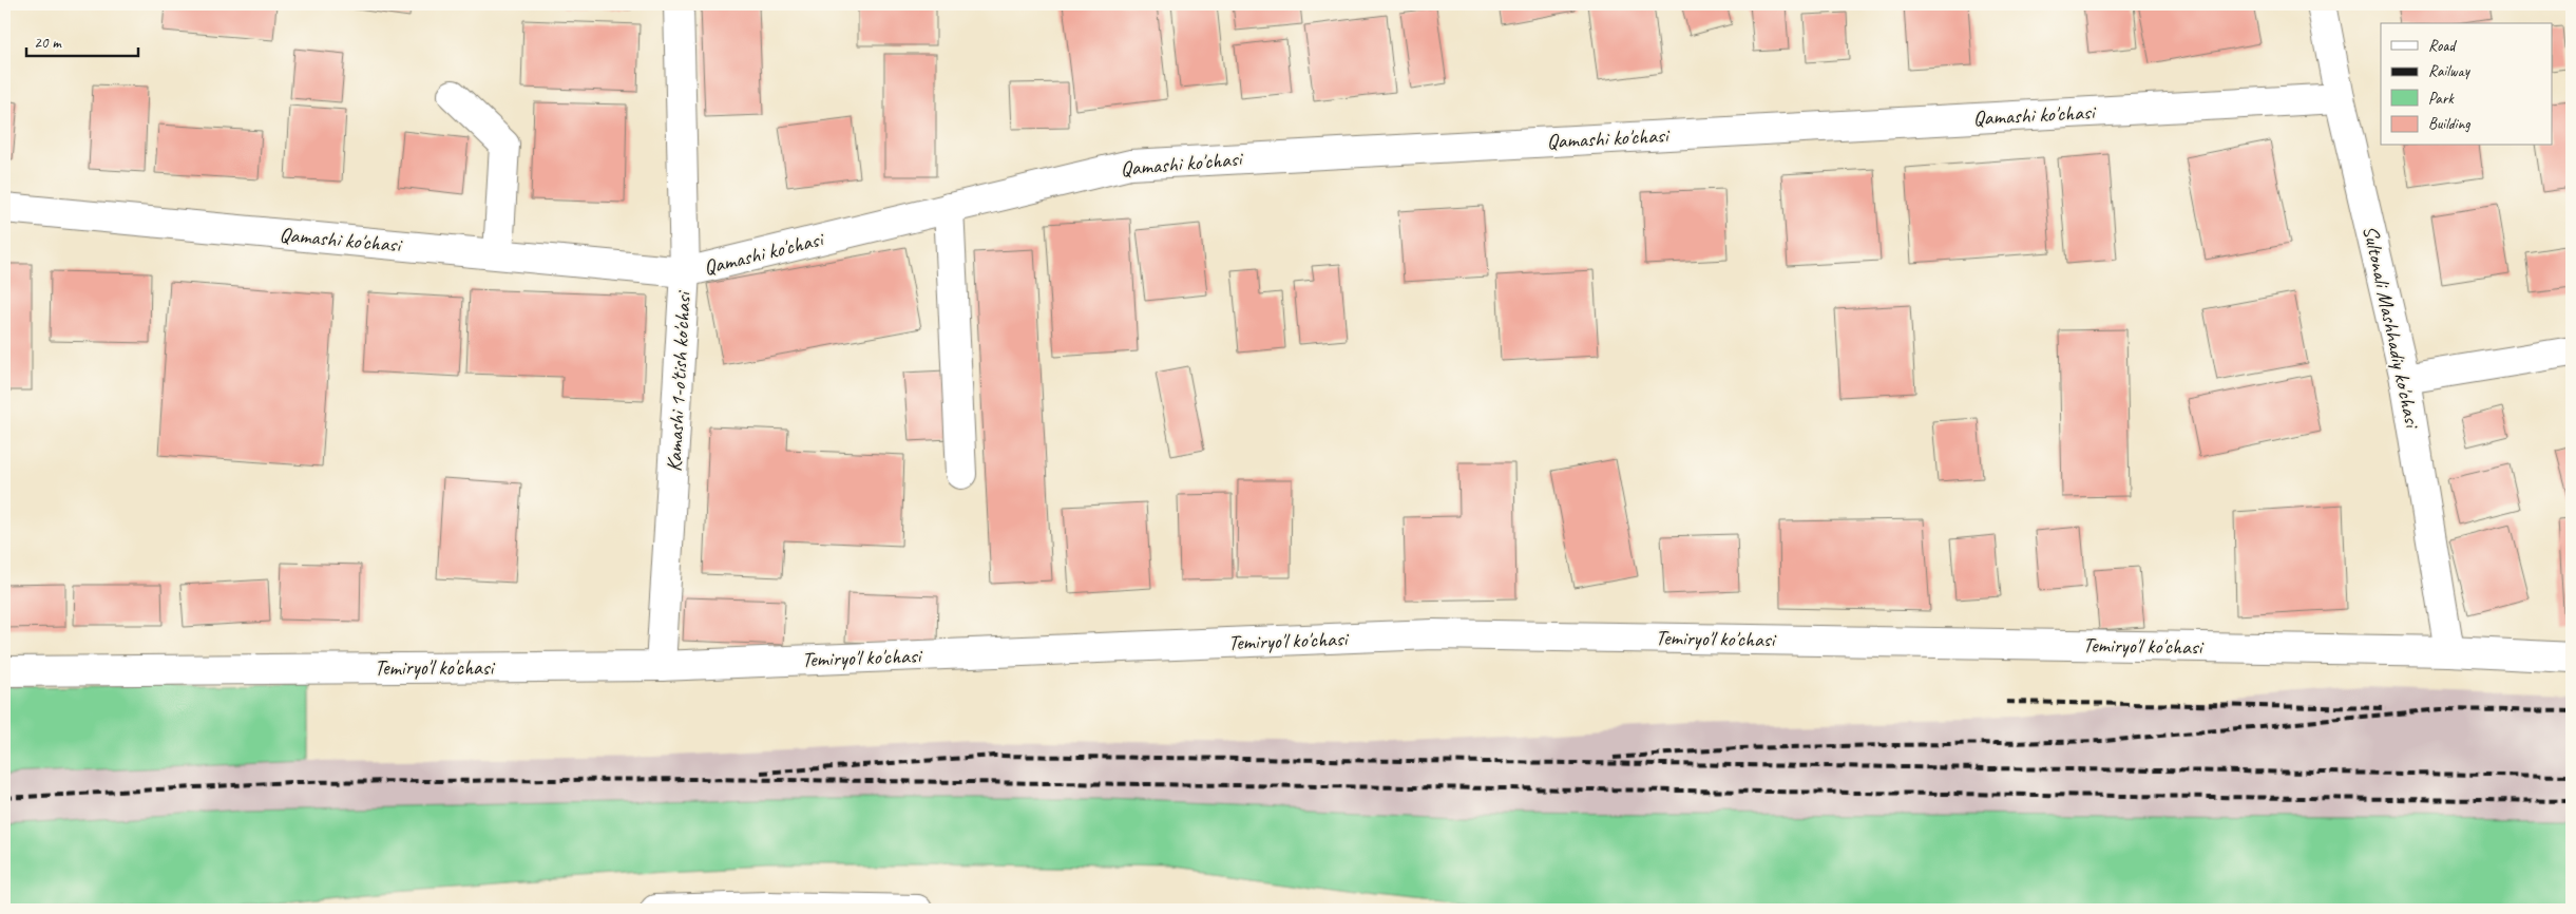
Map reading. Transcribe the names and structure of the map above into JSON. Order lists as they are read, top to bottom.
{
  "streets": {
    "main road": [
      "Qamashi ko'chasi",
      "Sultonali Mashhadiy ko'chasi",
      "Kamashi 1-o'tish ko'chasi",
      "Temiryo'l ko'chasi"
    ]
  },
  "crossings": [
    ["Qamashi ko'chasi", "Sultonali Mashhadiy ko'chasi"],
    ["Qamashi ko'chasi", "Kamashi 1-o'tish ko'chasi"],
    ["Sultonali Mashhadiy ko'chasi", "Temiryo'l ko'chasi"],
    ["Kamashi 1-o'tish ko'chasi", "Temiryo'l ko'chasi"]
  ],
  "legend": [
    "Road",
    "Railway",
    "Park",
    "Building"
  ],
  "scale_bar": "20 m"
}
